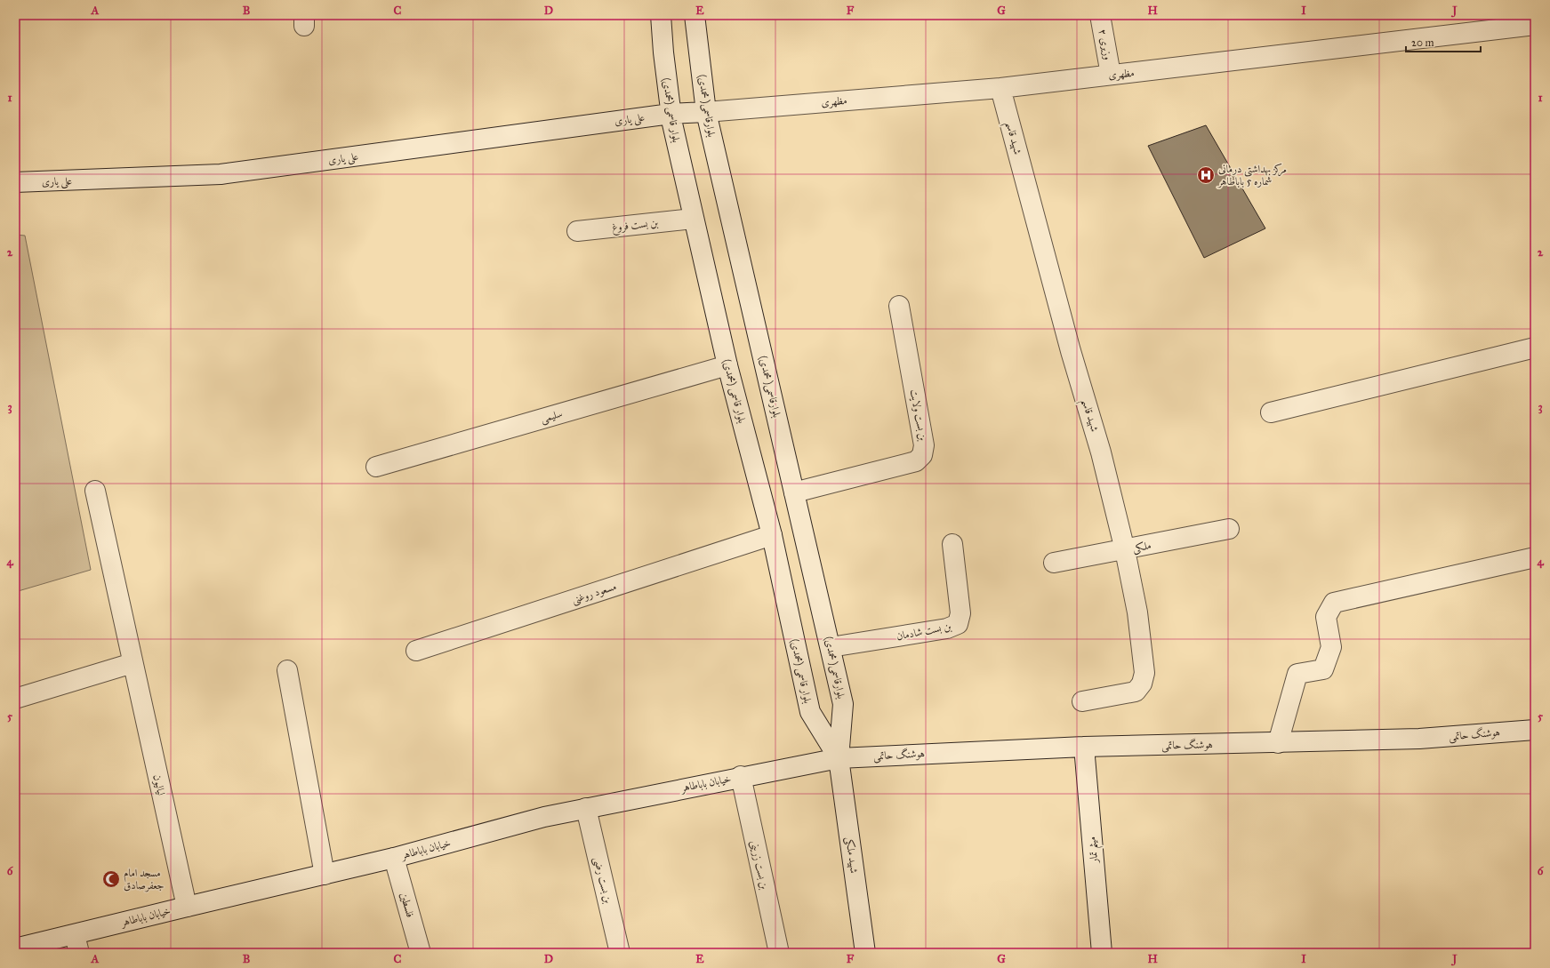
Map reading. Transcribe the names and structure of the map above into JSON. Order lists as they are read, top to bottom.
{
  "streets": {
    "street": [
      "وزیری ۲",
      "مظهری",
      "بلوارقاسمی( محمدی)",
      "بلوار قاسمی (محمدی)",
      "علی یاری",
      "شهید قاسم",
      "بن بست فروغ",
      "بن بست ولایت",
      "سلیمی",
      "ملکی",
      "مسعود روغنی",
      "بن بست شادمان",
      "هوشنگ حاتمی",
      "خیابان باباطاهر",
      "لیالیون",
      "میثم تمار",
      "شهید ملکی",
      "بن بست زرینی",
      "بن بست رضی",
      "فلسطین"
    ]
  },
  "crossings": [
    ["وزیری ۲", "مظهری"],
    ["مظهری", "بلوارقاسمی( محمدی)"],
    ["مظهری", "بلوار قاسمی (محمدی)"],
    ["مظهری", "علی یاری"],
    ["مظهری", "شهید قاسم"],
    ["بلوارقاسمی( محمدی)", "بلوار قاسمی (محمدی)"],
    ["بلوارقاسمی( محمدی)", "بن بست ولایت"],
    ["بلوارقاسمی( محمدی)", "بن بست شادمان"],
    ["بلوارقاسمی( محمدی)", "هوشنگ حاتمی"],
    ["بلوارقاسمی( محمدی)", "خیابان باباطاهر"],
    ["بلوارقاسمی( محمدی)", "شهید ملکی"],
    ["بلوار قاسمی (محمدی)", "علی یاری"],
    ["بلوار قاسمی (محمدی)", "بن بست فروغ"],
    ["بلوار قاسمی (محمدی)", "سلیمی"],
    ["بلوار قاسمی (محمدی)", "مسعود روغنی"],
    ["بلوار قاسمی (محمدی)", "هوشنگ حاتمی"],
    ["بلوار قاسمی (محمدی)", "خیابان باباطاهر"],
    ["بلوار قاسمی (محمدی)", "شهید ملکی"],
    ["شهید قاسم", "ملکی"],
    ["هوشنگ حاتمی", "خیابان باباطاهر"],
    ["هوشنگ حاتمی", "میثم تمار"],
    ["هوشنگ حاتمی", "شهید ملکی"],
    ["خیابان باباطاهر", "لیالیون"],
    ["خیابان باباطاهر", "شهید ملکی"],
    ["خیابان باباطاهر", "بن بست زرینی"],
    ["خیابان باباطاهر", "بن بست رضی"],
    ["خیابان باباطاهر", "فلسطین"]
  ],
  "places": {
    "hospital": ["مرکز بهداشتی درمانی شماره 5 باباطاهر"],
    "mosque": ["مسجد امام جعفرصادق"]
  },
  "scale_bar": "20 m",
  "grid": {
    "columns": [
      "A",
      "B",
      "C",
      "D",
      "E",
      "F",
      "G",
      "H",
      "I",
      "J"
    ],
    "rows": [
      "1",
      "2",
      "3",
      "4",
      "5",
      "6"
    ]
  }
}
